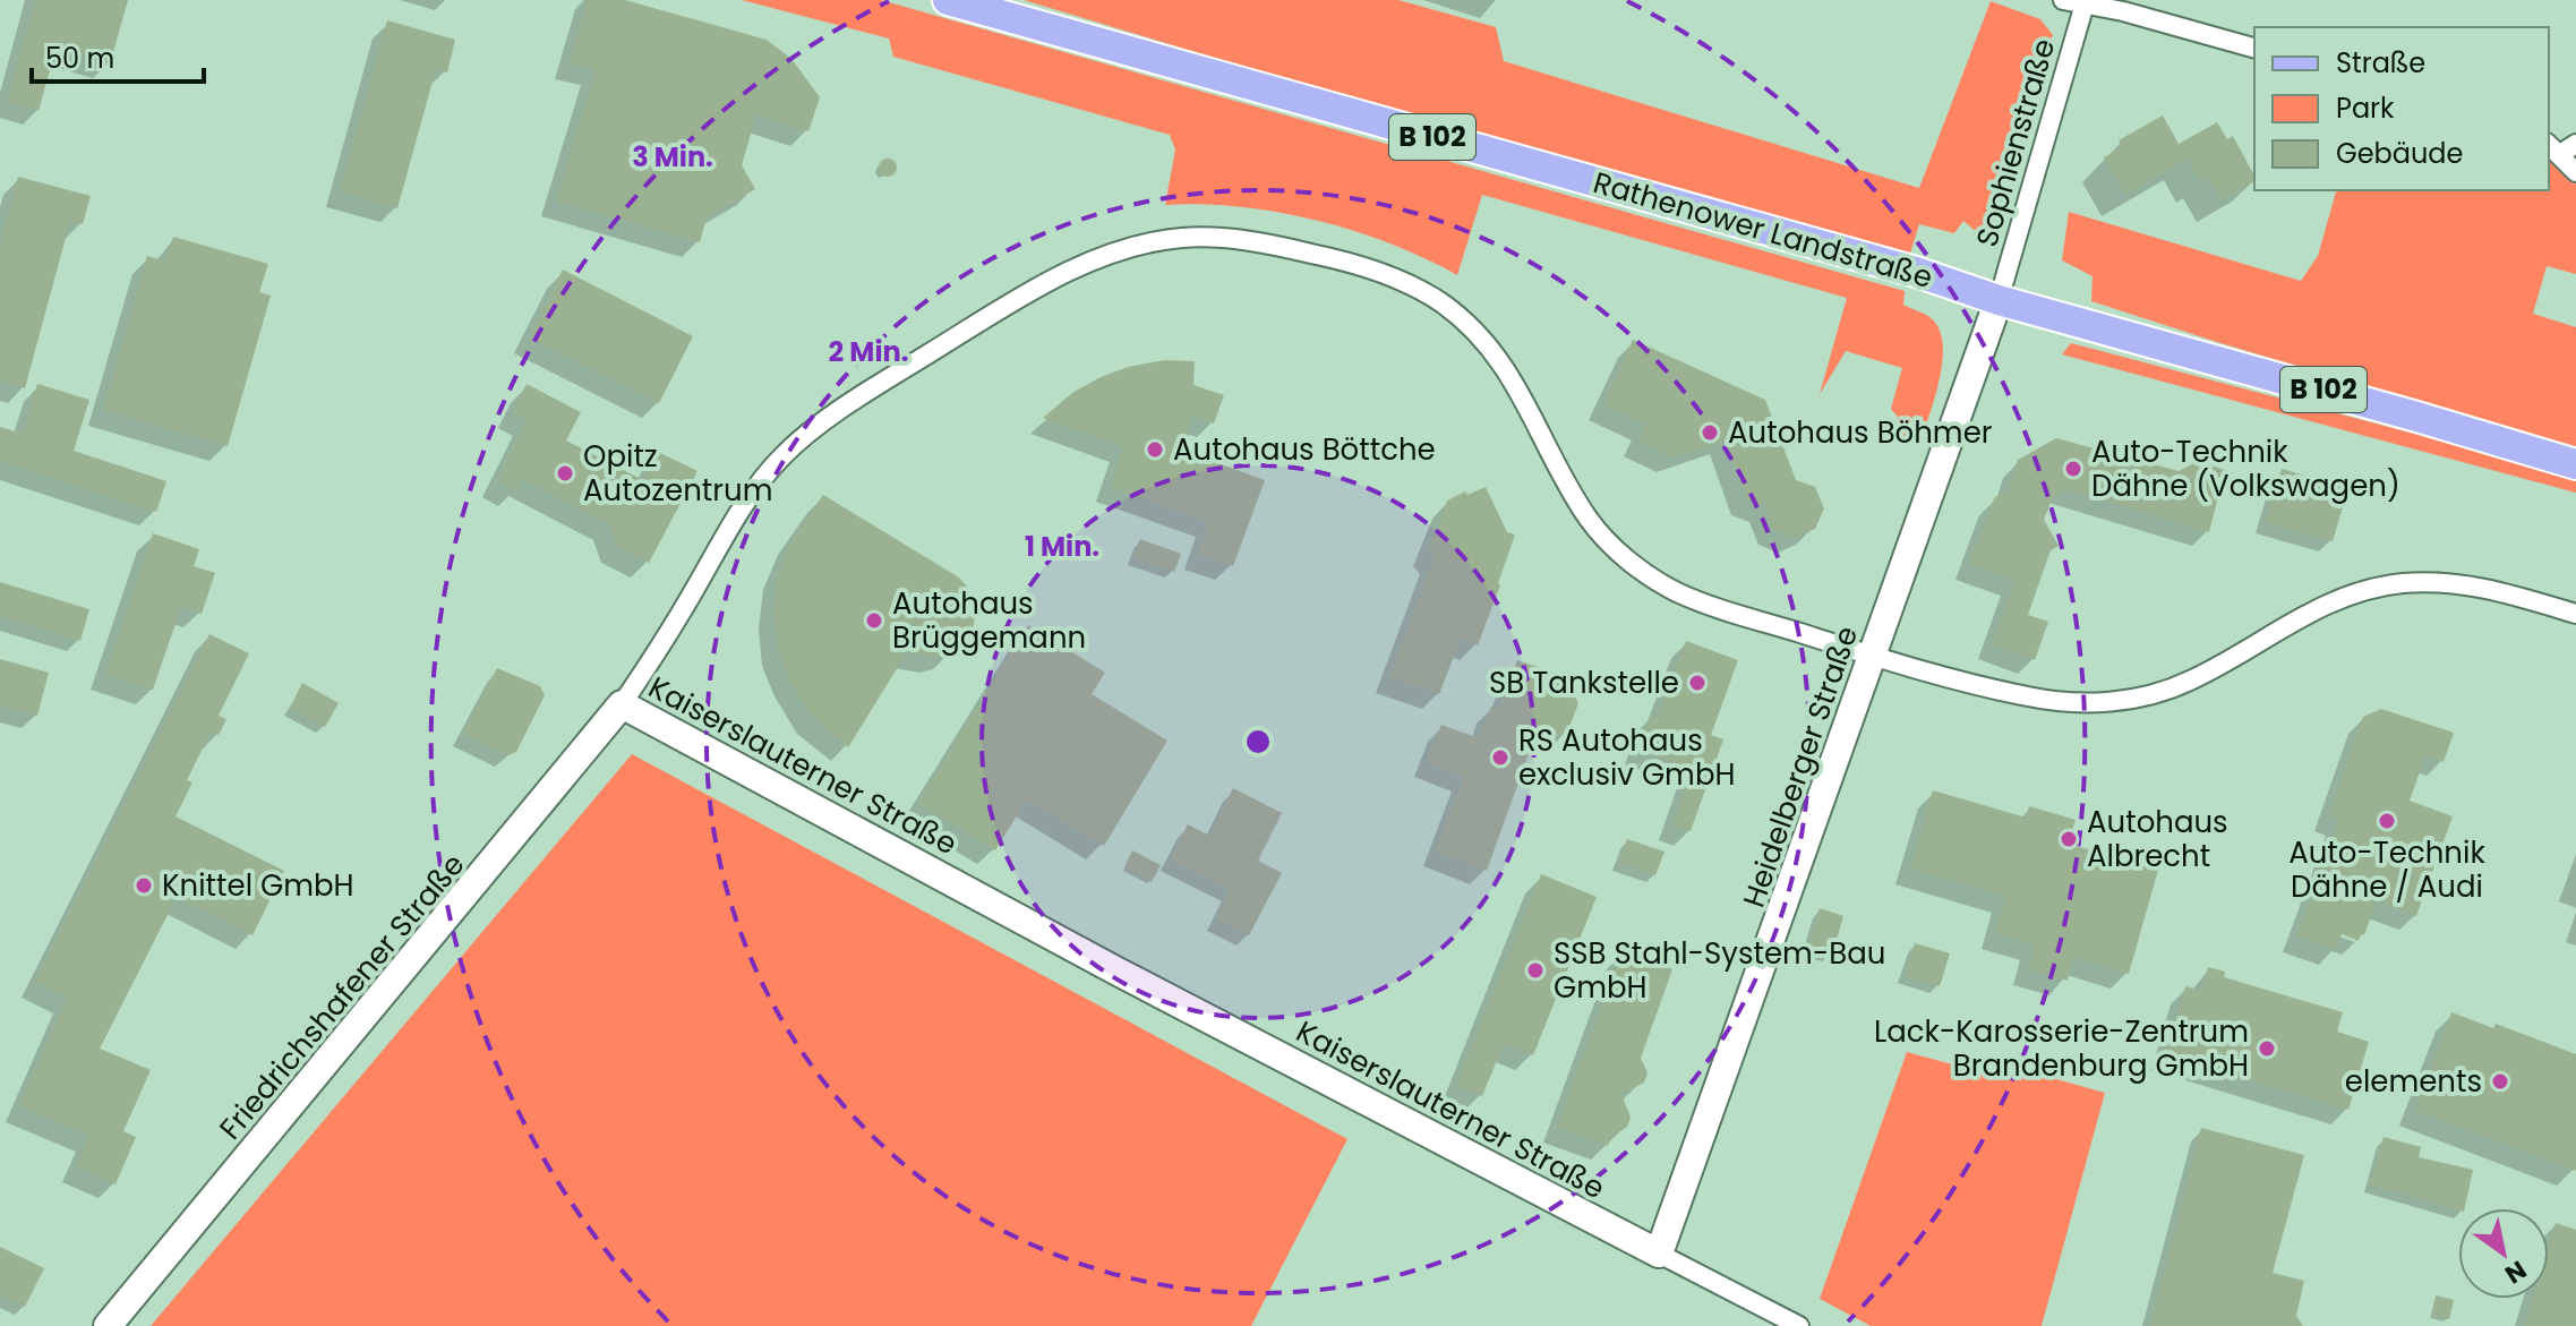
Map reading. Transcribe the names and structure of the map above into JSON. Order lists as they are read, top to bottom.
{
  "streets": {
    "main road": ["B 102", "Rathenower Landstraße"],
    "street": [
      "Sophienstraße",
      "Kaiserslauterner Straße",
      "Heidelberger Straße",
      "Friedrichshafener Straße"
    ]
  },
  "crossings": [
    ["Sophienstraße", "Rathenower Landstraße"],
    ["Sophienstraße", "Heidelberger Straße"],
    ["Rathenower Landstraße", "Heidelberger Straße"],
    ["Kaiserslauterner Straße", "Heidelberger Straße"],
    ["Kaiserslauterner Straße", "Friedrichshafener Straße"]
  ],
  "places": [
    "Autohaus Böhmer",
    "Autohaus Böttche",
    "Auto-Technik Dähne (Volkswagen)",
    "Opitz Autozentrum",
    "Autohaus Brüggemann",
    "SB Tankstelle",
    "RS Autohaus exclusiv GmbH",
    "Auto-Technik Dähne / Audi",
    "Autohaus Albrecht",
    "Knittel GmbH",
    "SSB Stahl-System-Bau GmbH",
    "Lack-Karosserie-Zentrum Brandenburg GmbH",
    "elements"
  ],
  "legend": ["Straße", "Park", "Gebäude"],
  "scale_bar": "50 m",
  "north": "bottom right",
  "rings": ["3 Min.", "2 Min.", "1 Min."]
}
